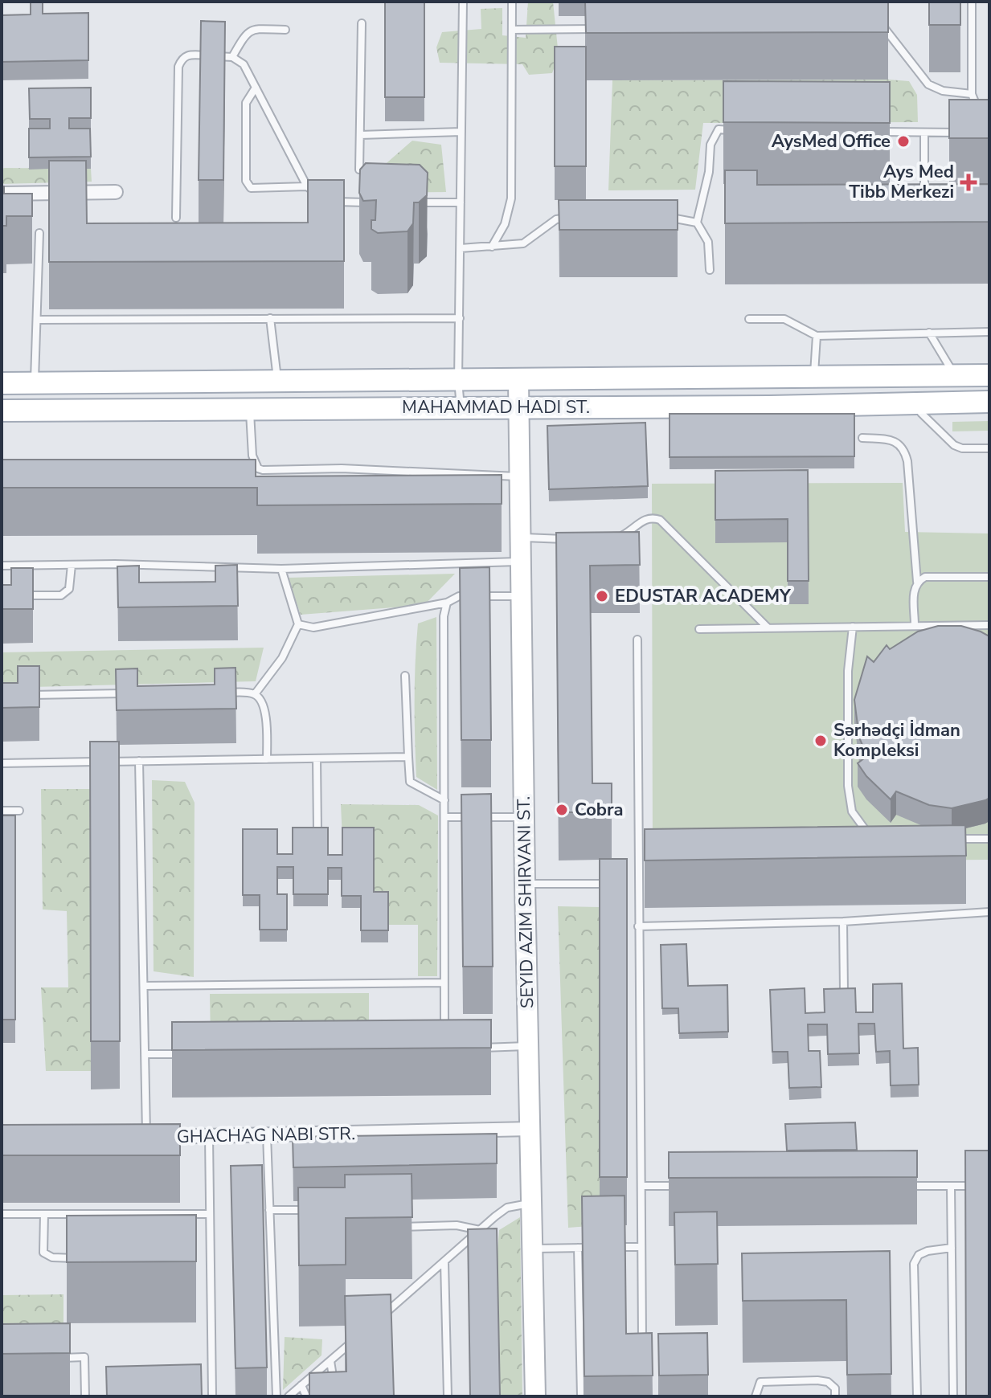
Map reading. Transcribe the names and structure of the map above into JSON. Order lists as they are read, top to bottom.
{
  "streets": {
    "main road": ["MAHAMMAD HADI ST.", "SEYID AZIM SHIRVANI ST."],
    "street": ["GHACHAG NABI STR."]
  },
  "crossings": [
    ["MAHAMMAD HADI ST.", "SEYID AZIM SHIRVANI ST."],
    ["SEYID AZIM SHIRVANI ST.", "GHACHAG NABI STR."]
  ],
  "places": {
    "other": [
      "AysMed Office",
      "EDUSTAR ACADEMY",
      "Sərhədçi İdman Kompleksi",
      "Cobra"
    ],
    "health": ["Ays Med Tibb Merkezi"]
  }
}
